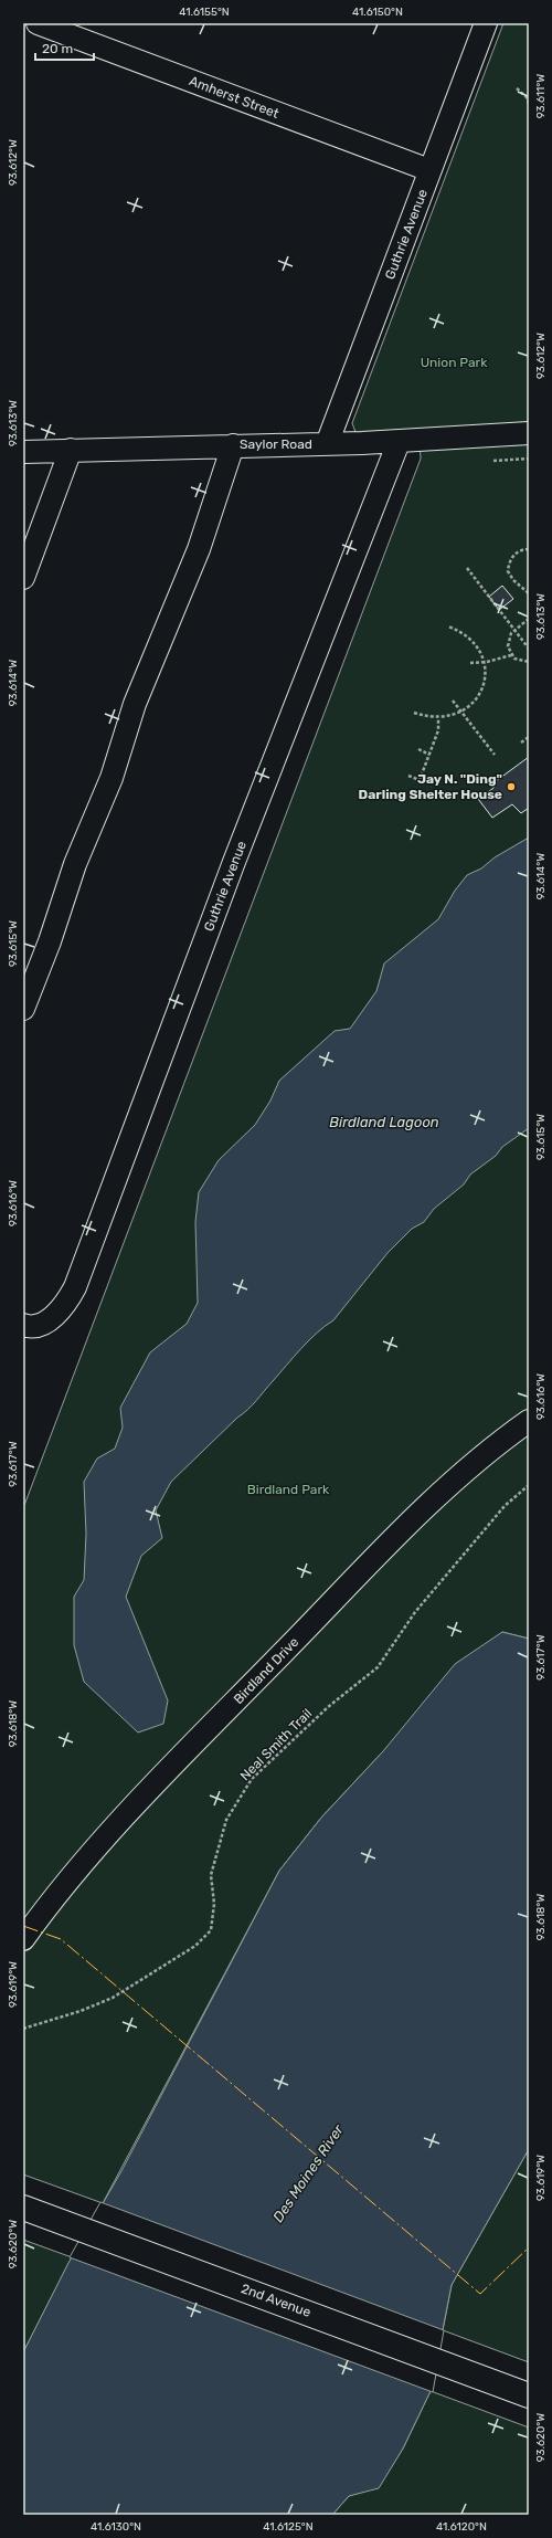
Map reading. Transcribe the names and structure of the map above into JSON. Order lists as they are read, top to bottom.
{
  "streets": {
    "main road": ["2nd Avenue"],
    "street": [
      "Amherst Street",
      "Guthrie Avenue",
      "Saylor Road",
      "Birdland Drive"
    ],
    "path": ["Neal Smith Trail"]
  },
  "crossings": [
    ["Amherst Street", "Guthrie Avenue"],
    ["Guthrie Avenue", "Saylor Road"]
  ],
  "water": ["Birdland Lagoon", "Des Moines River"],
  "parks": ["Union Park", "Birdland Park"],
  "places": ["Jay N. \"Ding\" Darling Shelter House"],
  "scale_bar": "20 m",
  "coordinates": [
    "41.6155°N",
    "41.6150°N",
    "93.611°W",
    "93.612°W",
    "93.613°W",
    "93.614°W",
    "93.615°W",
    "93.616°W",
    "93.617°W",
    "93.618°W",
    "93.619°W",
    "93.620°W",
    "41.6130°N",
    "41.6125°N",
    "41.6120°N"
  ]
}
